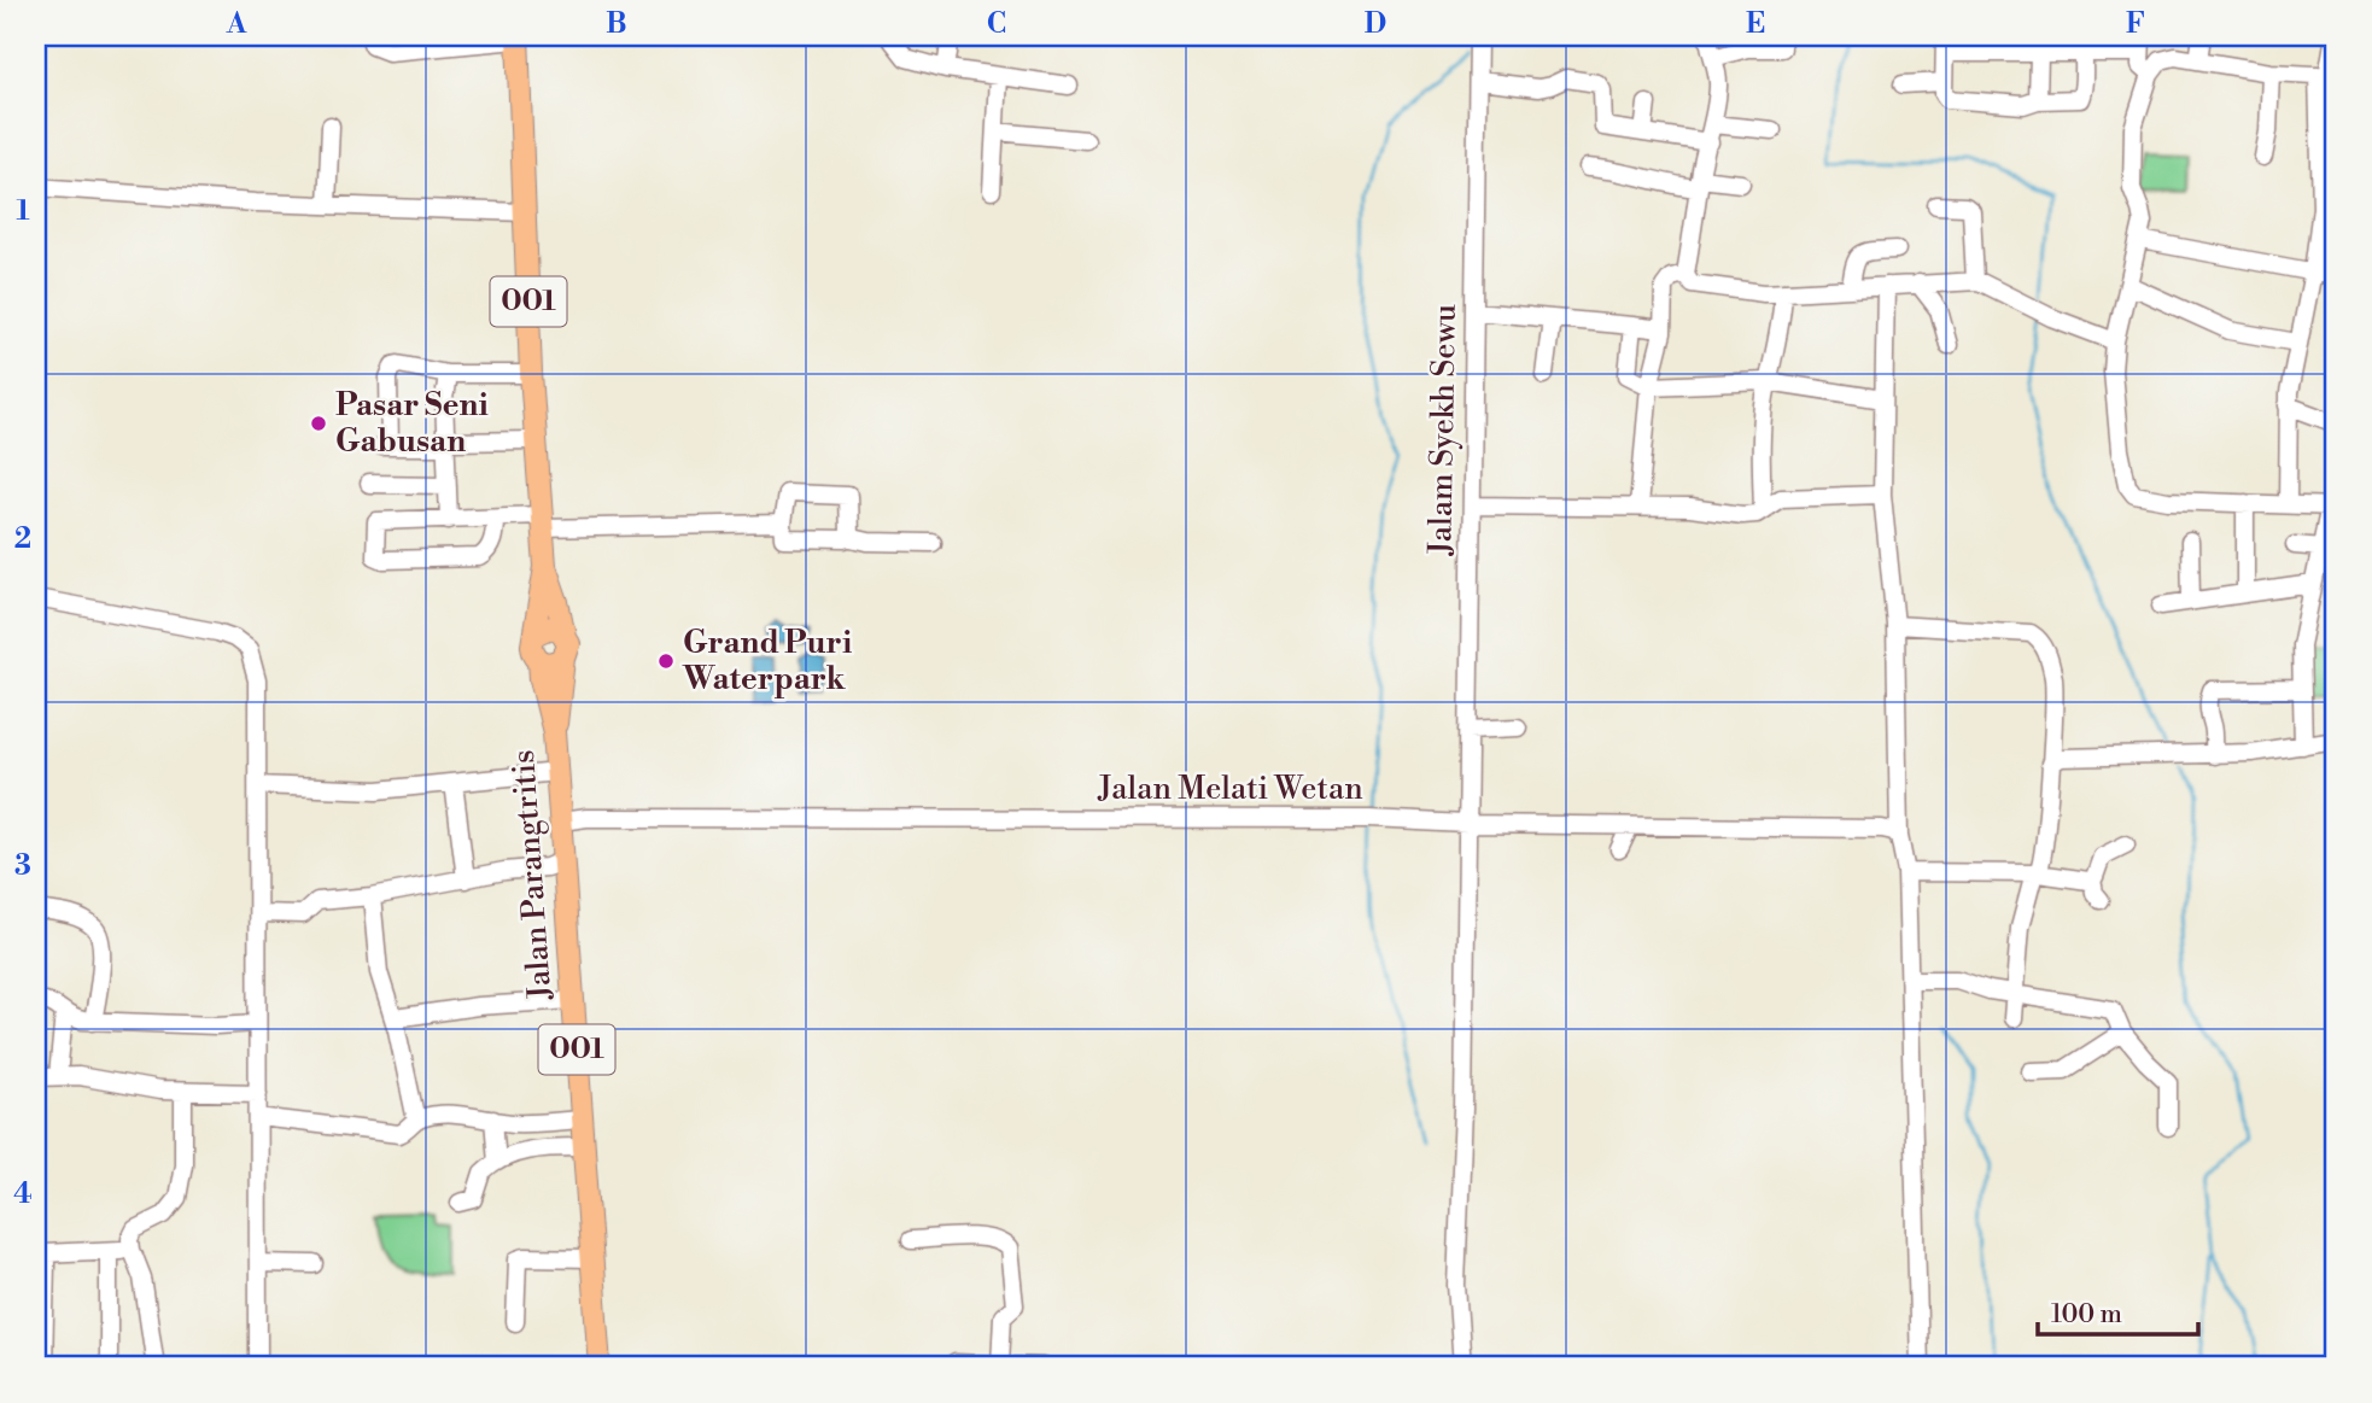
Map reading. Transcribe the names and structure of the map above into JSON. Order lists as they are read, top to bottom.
{
  "streets": {
    "main road": ["001", "Jalan Parangtritis"],
    "street": ["Jalam Syekh Sewu", "Jalan Melati Wetan"]
  },
  "crossings": [
    ["001", "Jalan Parangtritis"],
    ["Jalam Syekh Sewu", "Jalan Melati Wetan"],
    ["Jalan Melati Wetan", "Jalan Parangtritis"]
  ],
  "places": ["Pasar Seni Gabusan", "Grand Puri Waterpark"],
  "scale_bar": "100 m",
  "grid": {
    "columns": [
      "A",
      "B",
      "C",
      "D",
      "E",
      "F"
    ],
    "rows": [
      "1",
      "2",
      "3",
      "4"
    ]
  }
}
